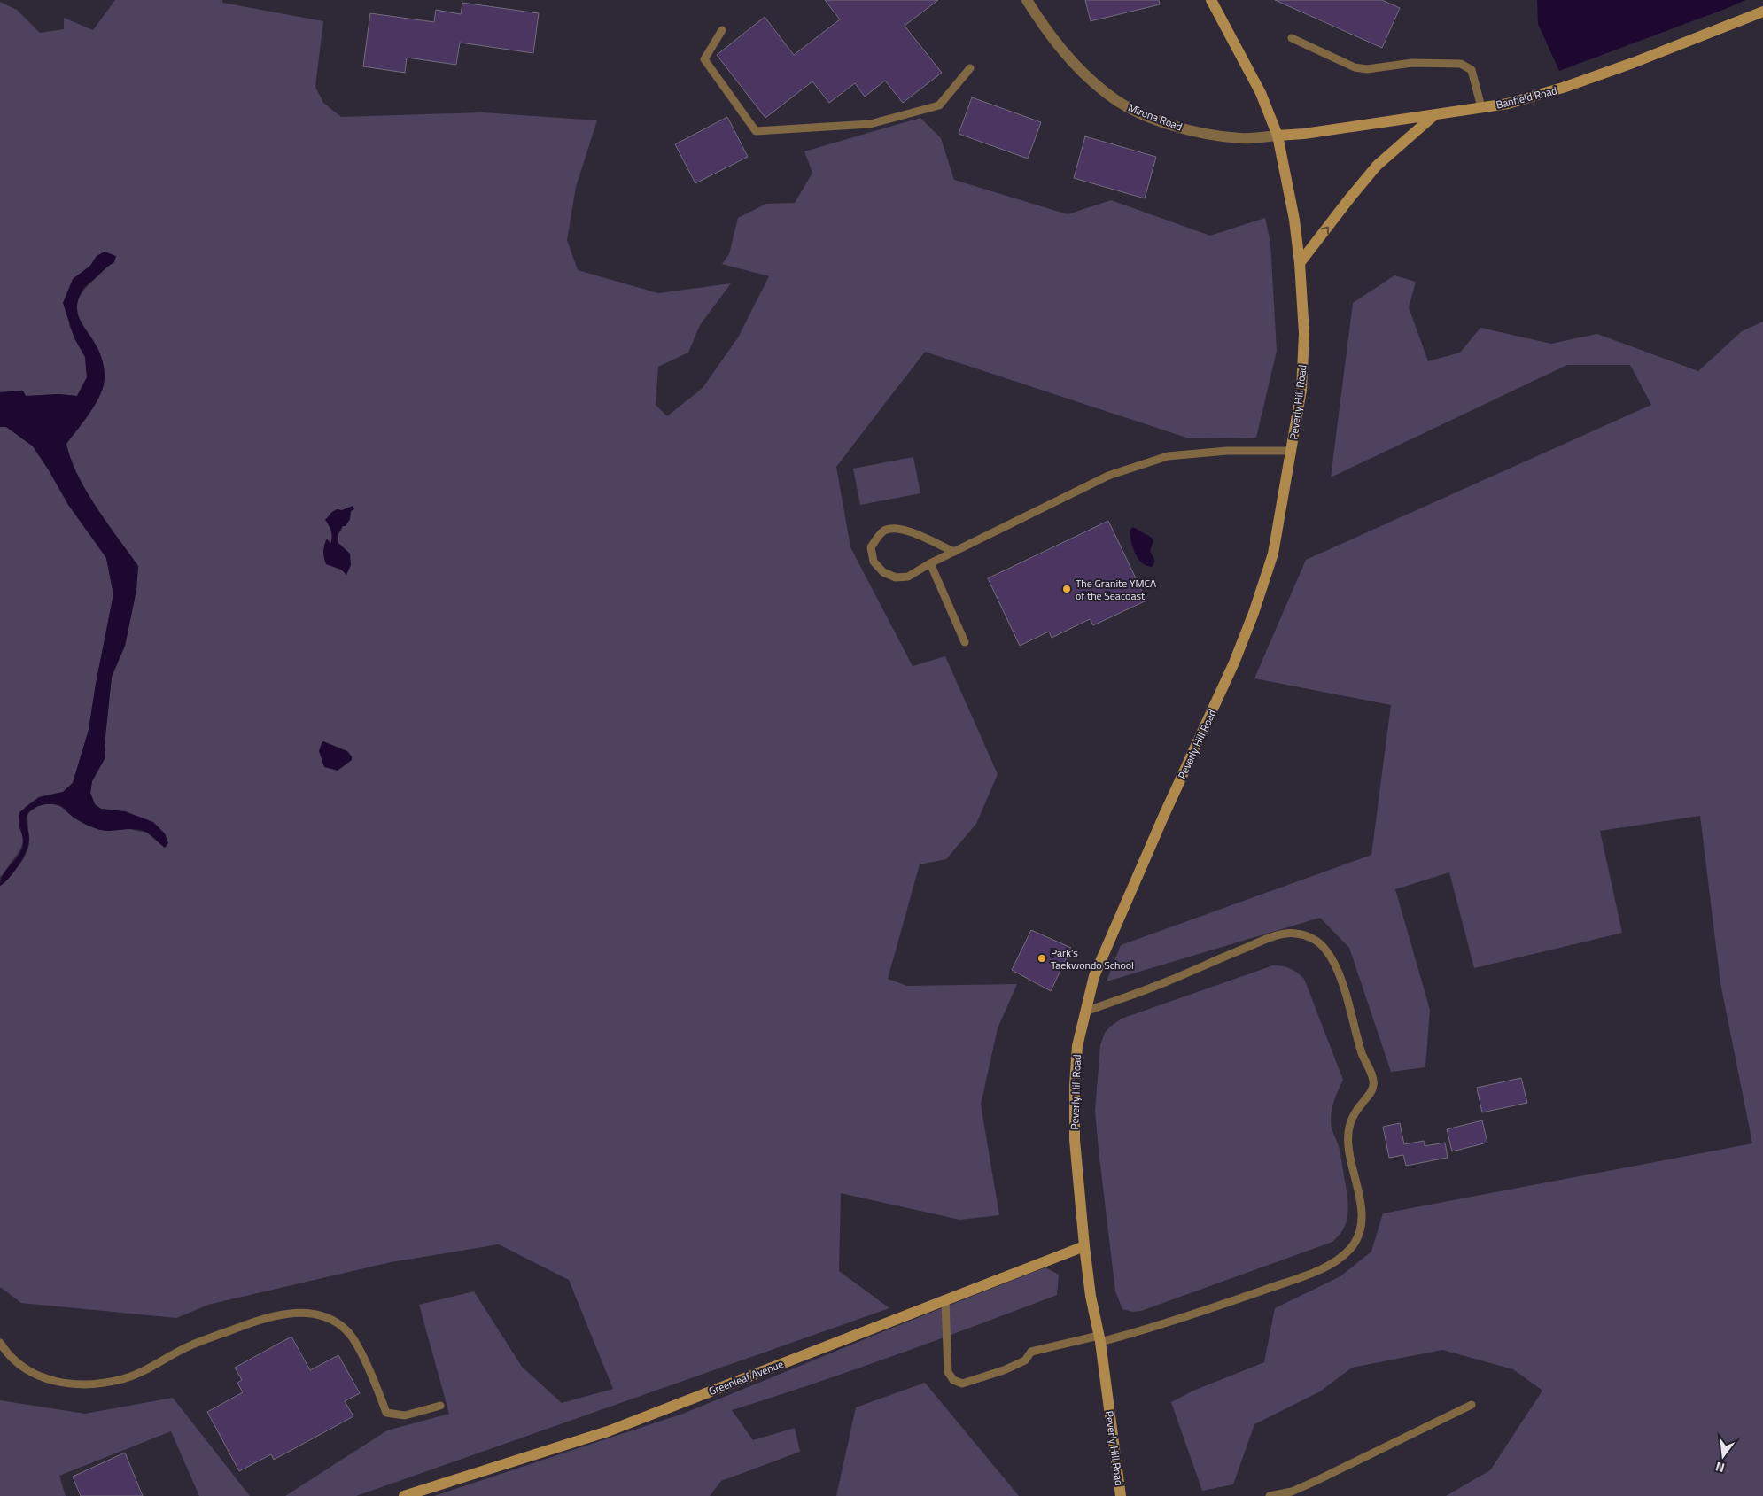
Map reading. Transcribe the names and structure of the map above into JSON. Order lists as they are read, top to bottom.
{
  "streets": {
    "street": [
      "Banfield Road",
      "Mirona Road",
      "Peverly Hill Road",
      "Greenleaf Avenue"
    ]
  },
  "crossings": [
    ["Banfield Road", "Mirona Road"],
    ["Banfield Road", "Peverly Hill Road"],
    ["Mirona Road", "Peverly Hill Road"],
    ["Peverly Hill Road", "Greenleaf Avenue"]
  ],
  "places": ["The Granite YMCA of the Seacoast", "Park’s Taekwondo School"],
  "north": "bottom"
}
